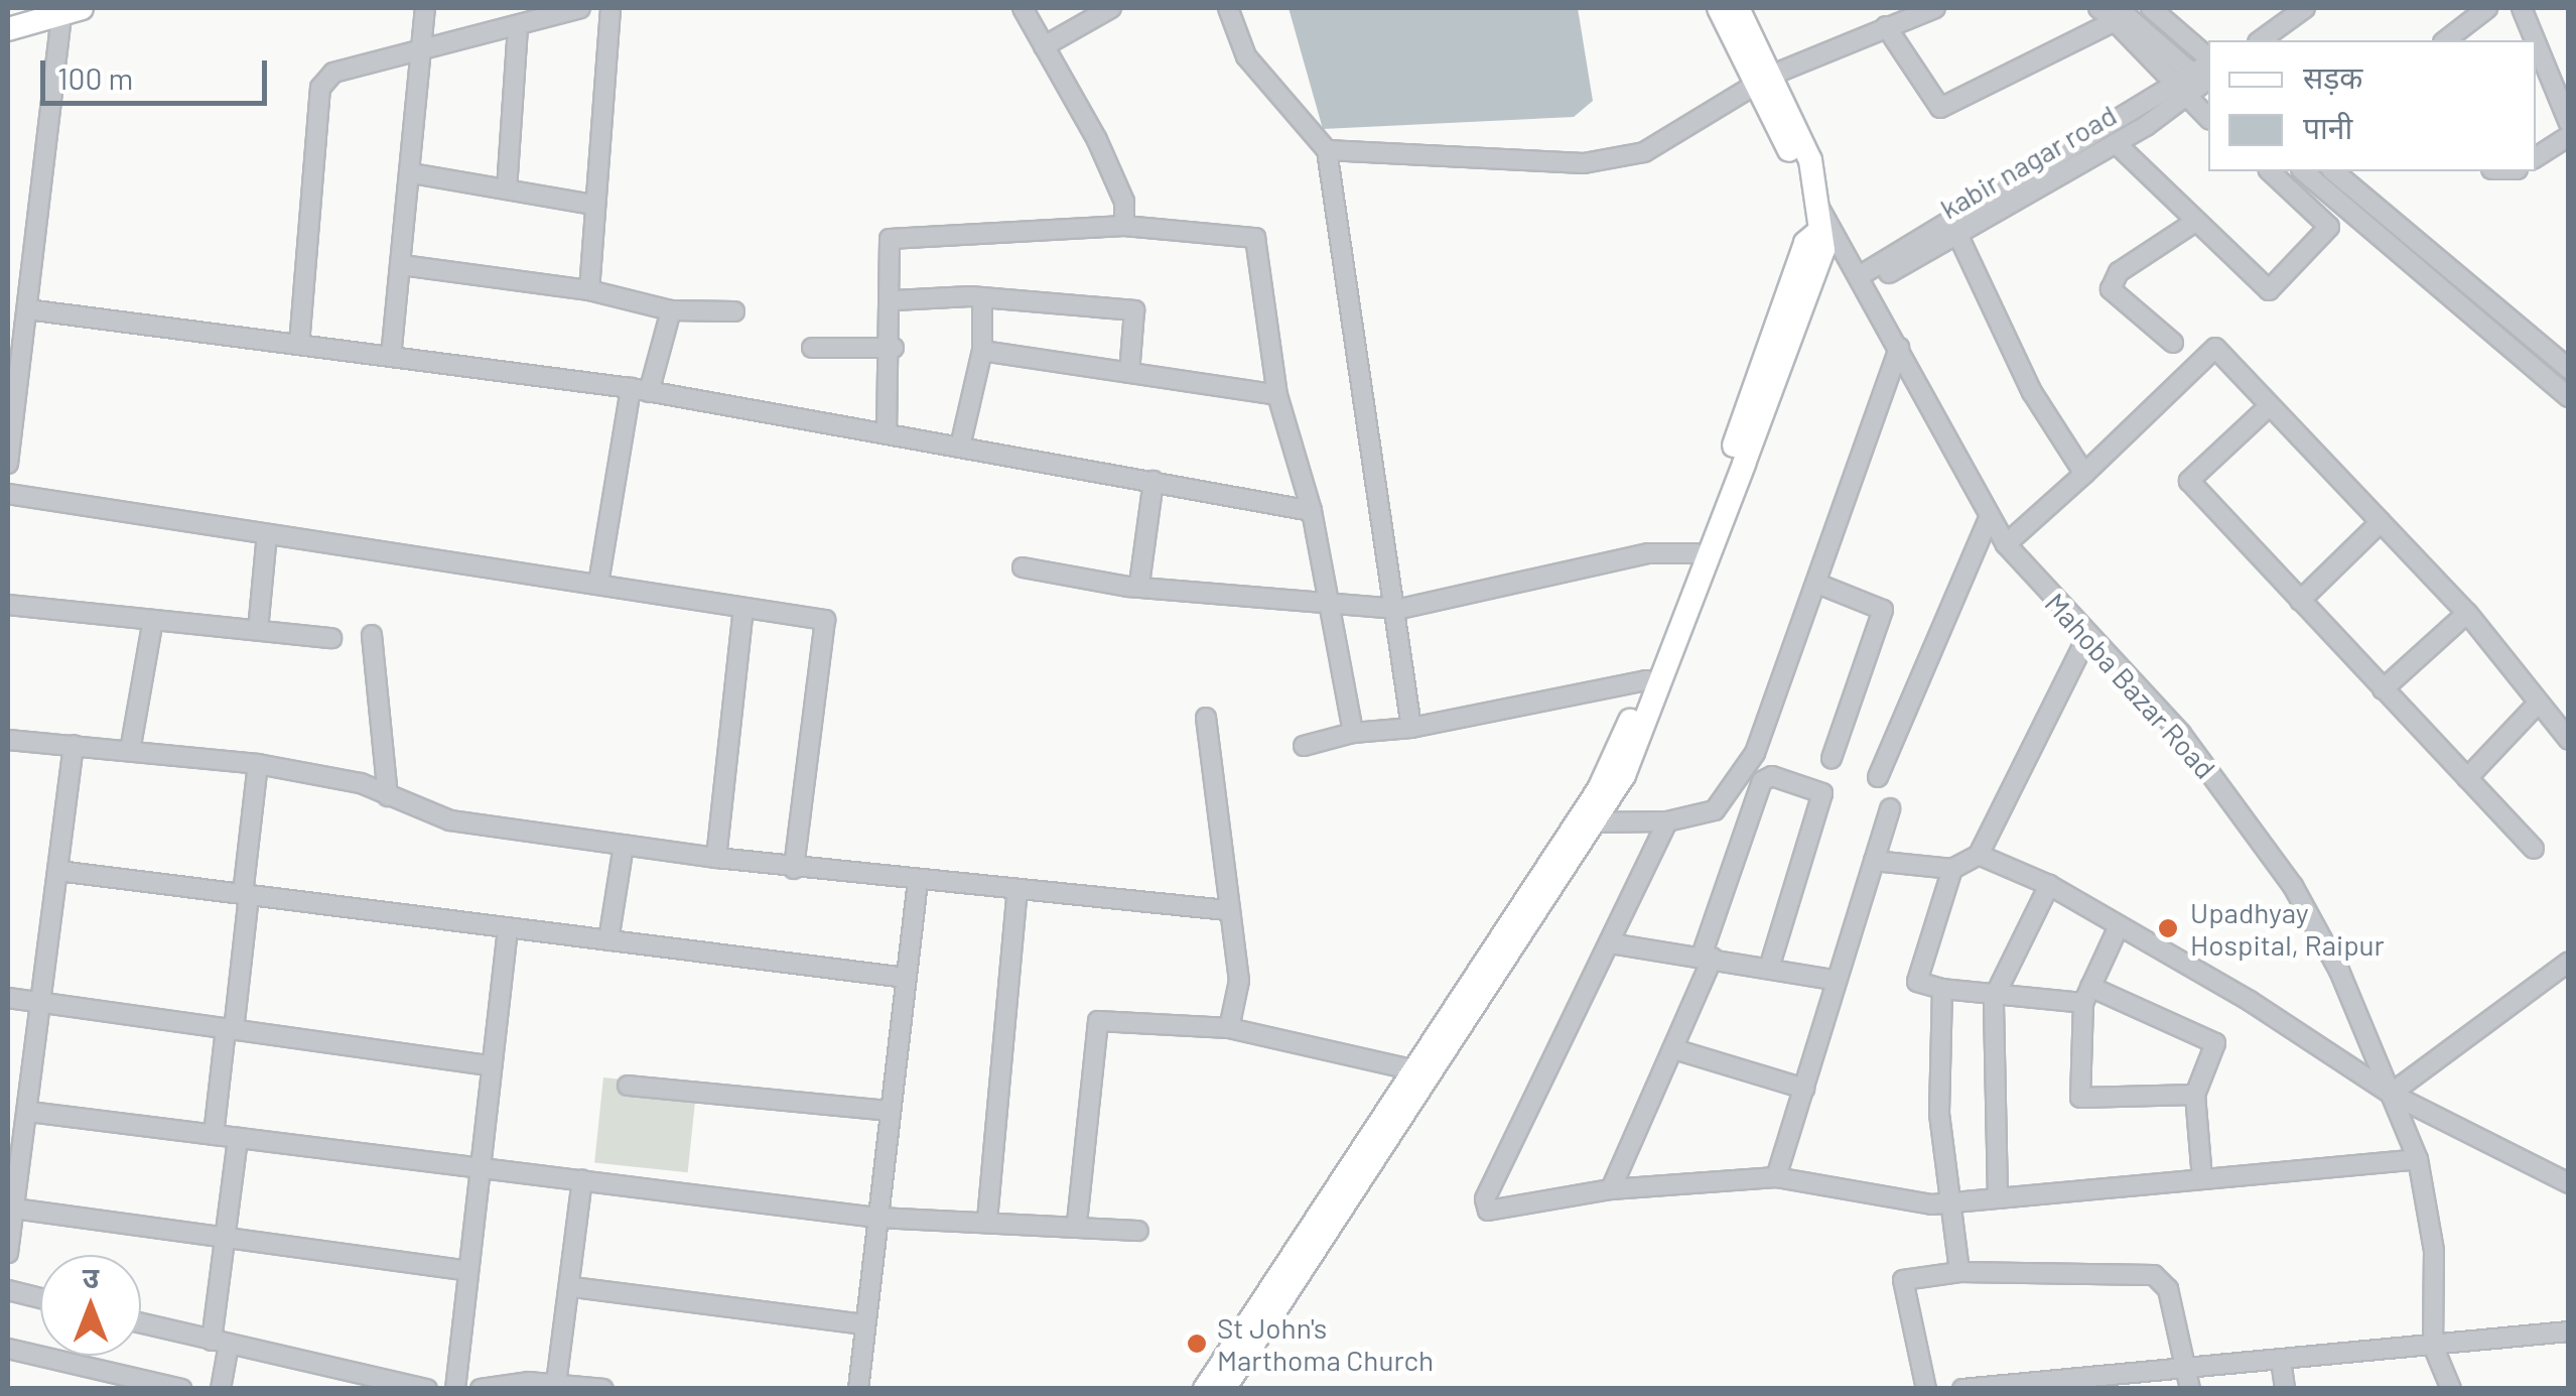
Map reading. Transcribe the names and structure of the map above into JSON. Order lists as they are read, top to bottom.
{
  "streets": {
    "main road": ["Mahoba Bazar Road"],
    "street": ["kabir nagar road"]
  },
  "crossings": [
    ["kabir nagar road", "Mahoba Bazar Road"]
  ],
  "places": ["Upadhyay Hospital, Raipur", "St John's Marthoma Church"],
  "legend": ["सड़क", "पानी"],
  "scale_bar": "100 m",
  "north": "top"
}
